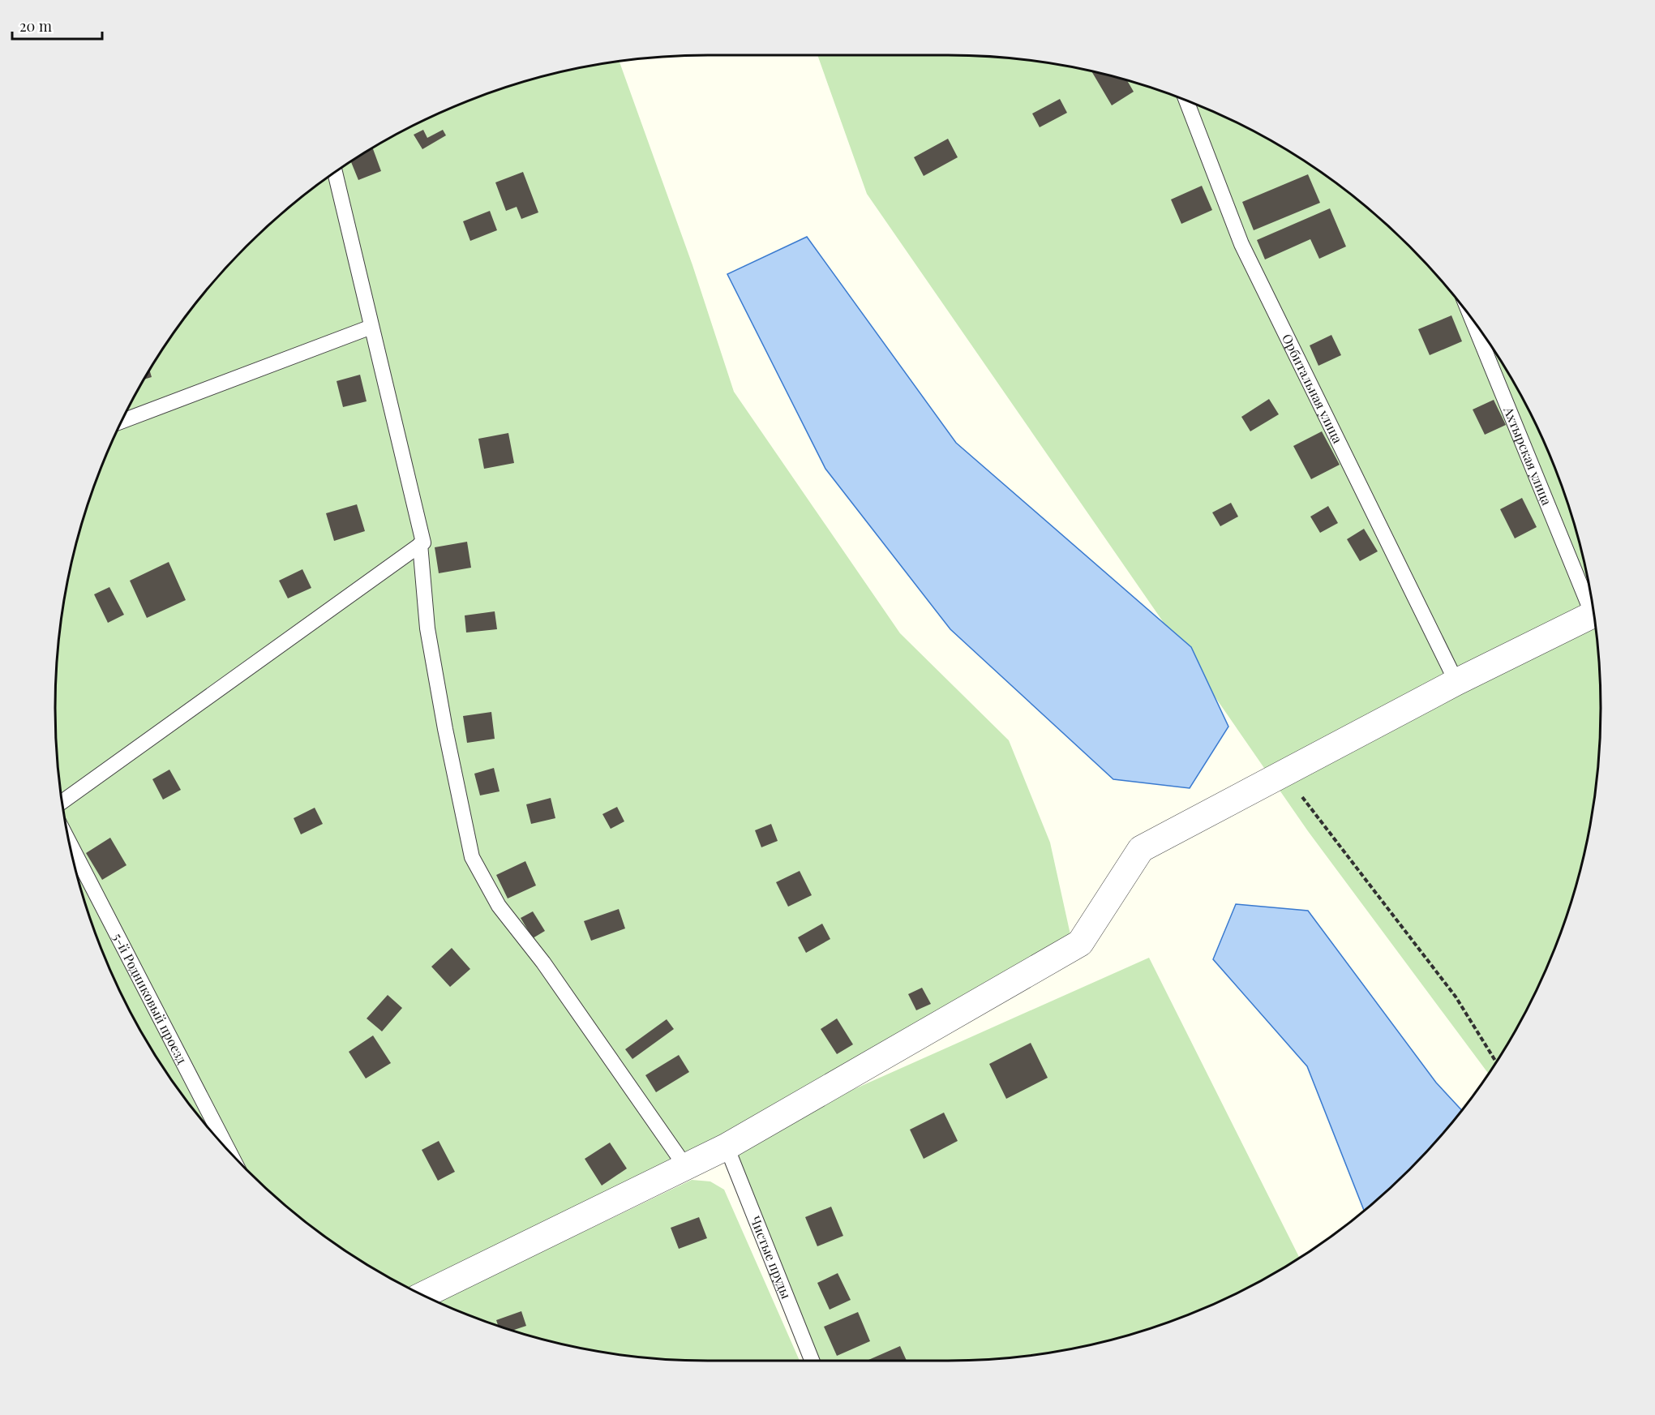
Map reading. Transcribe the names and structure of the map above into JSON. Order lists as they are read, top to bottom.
{
  "streets": {
    "lane": [
      "Орбитальная улица",
      "Ахтырская улица",
      "5-й Родниковый проезд",
      "Чистые пруды"
    ]
  },
  "scale_bar": "20 m"
}
